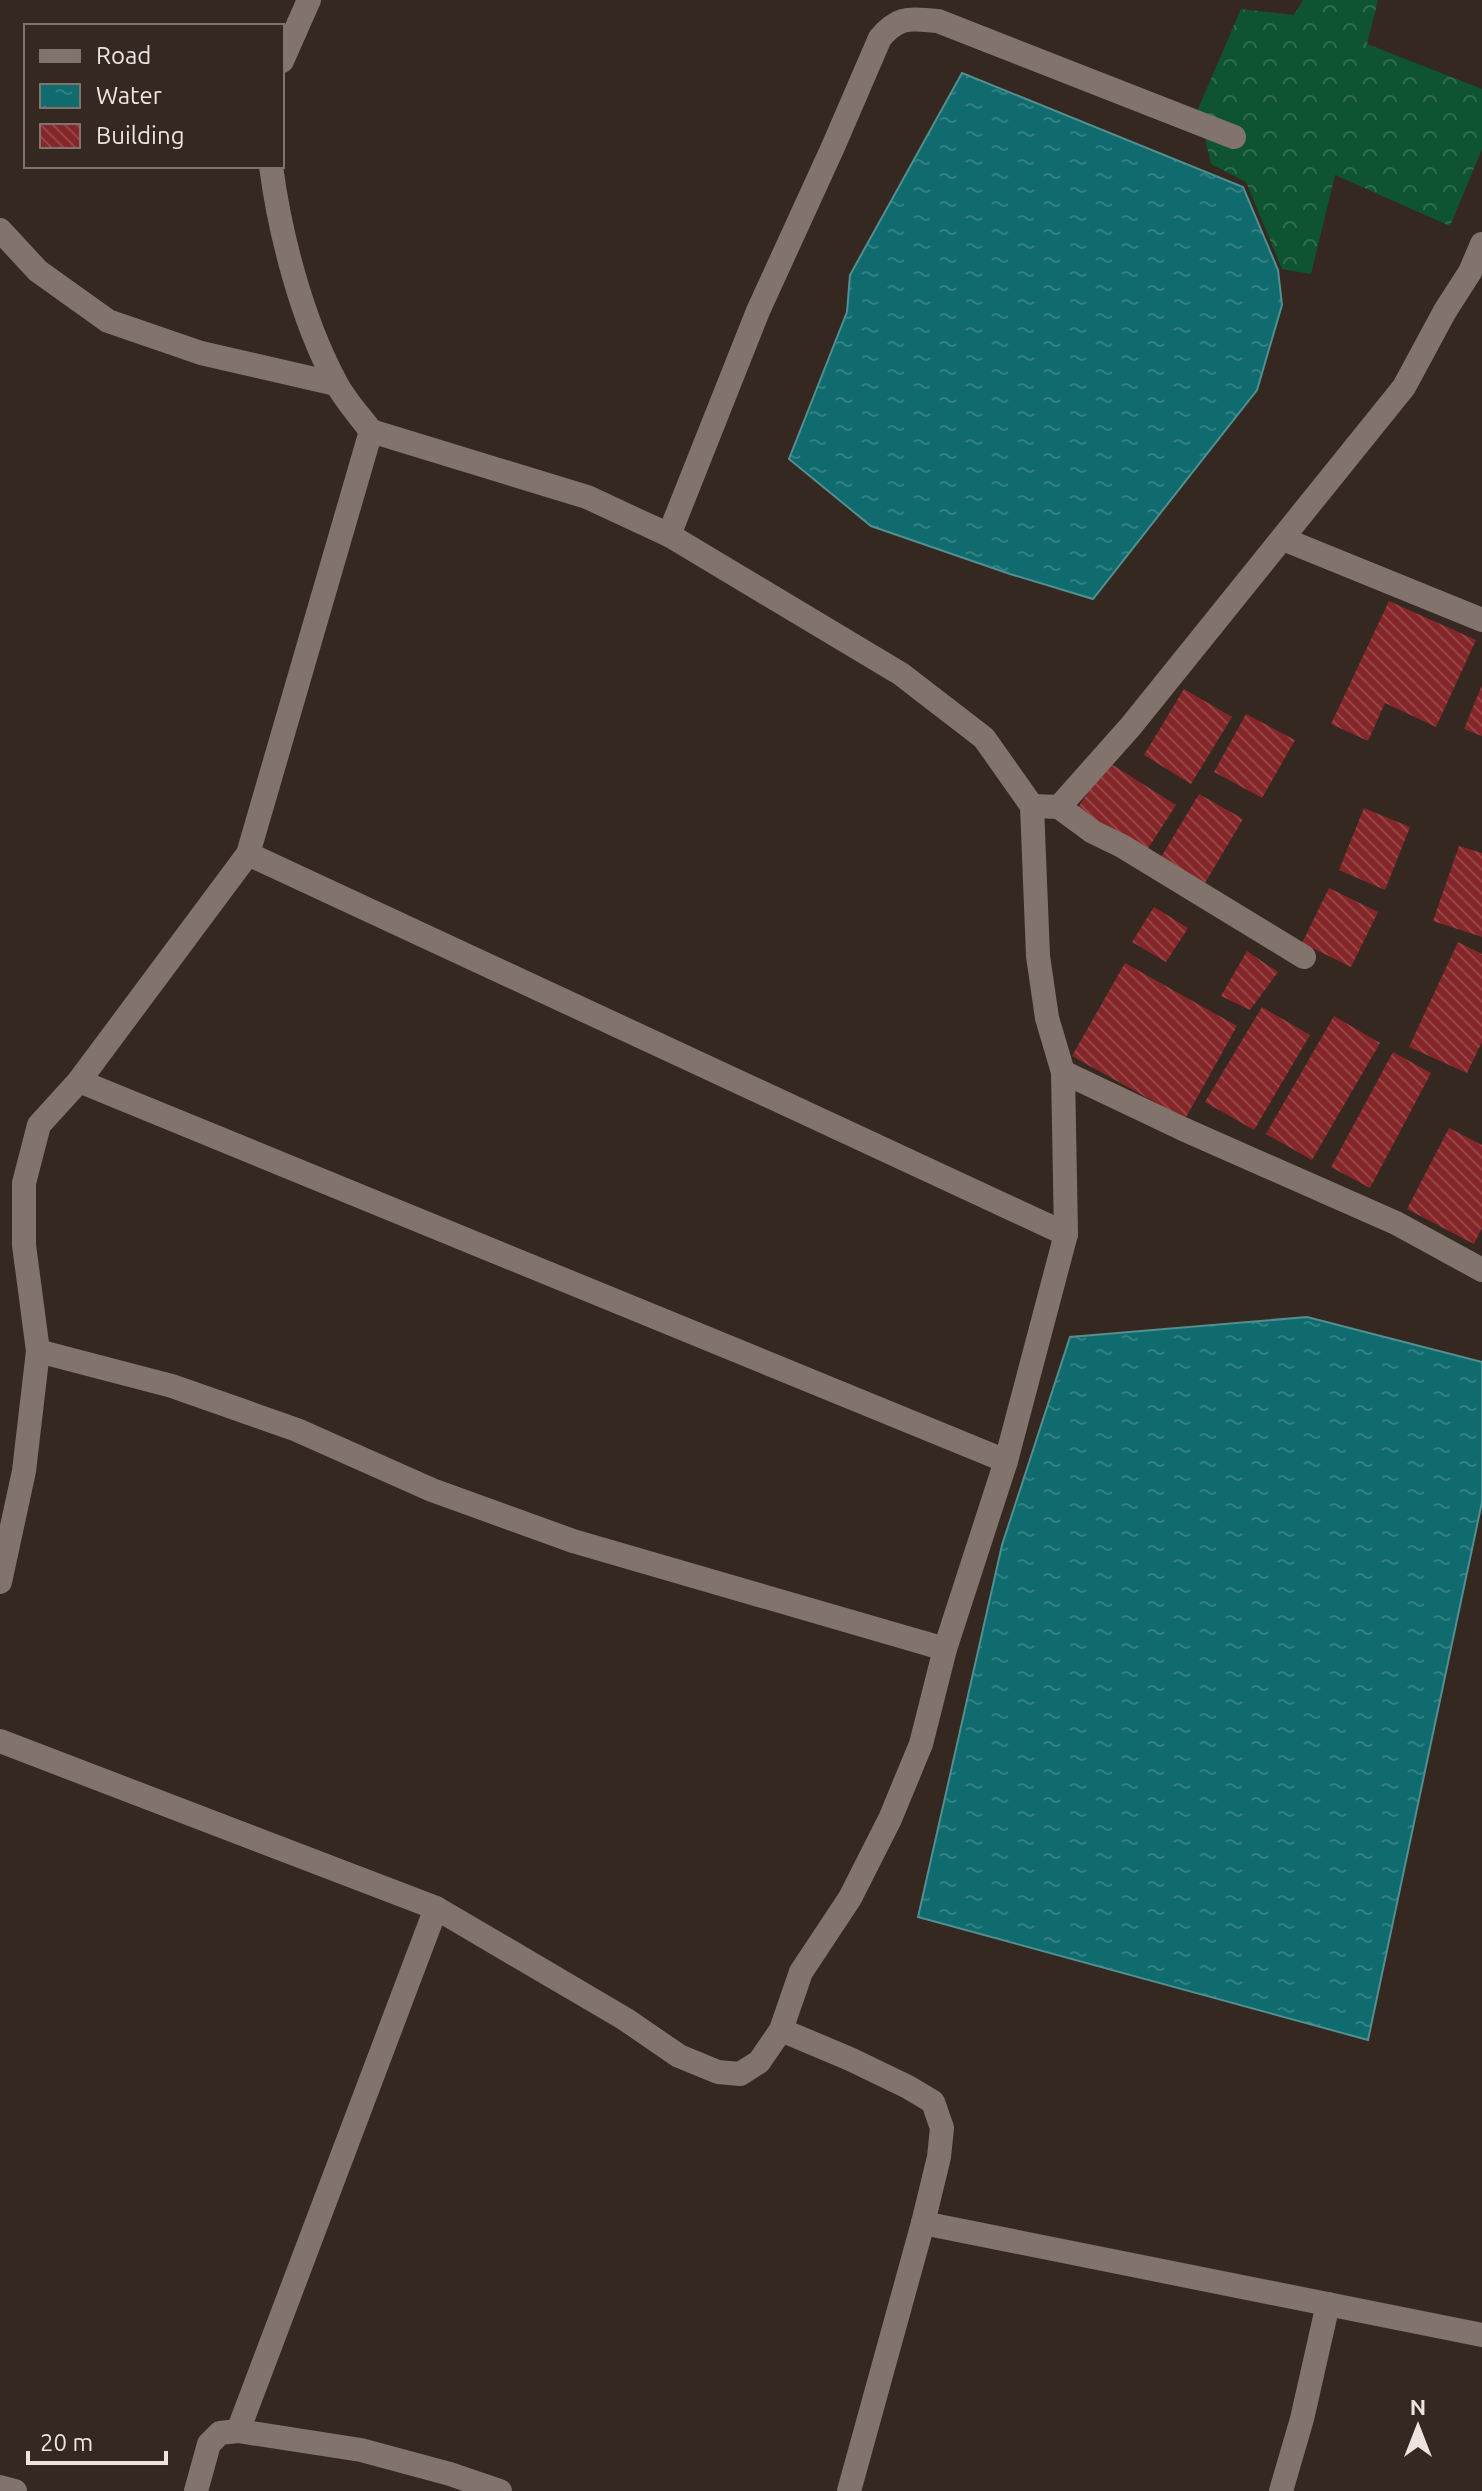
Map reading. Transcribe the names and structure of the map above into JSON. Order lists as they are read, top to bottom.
{
  "legend": ["Road", "Water", "Building"],
  "scale_bar": "20 m",
  "north": "top"
}
